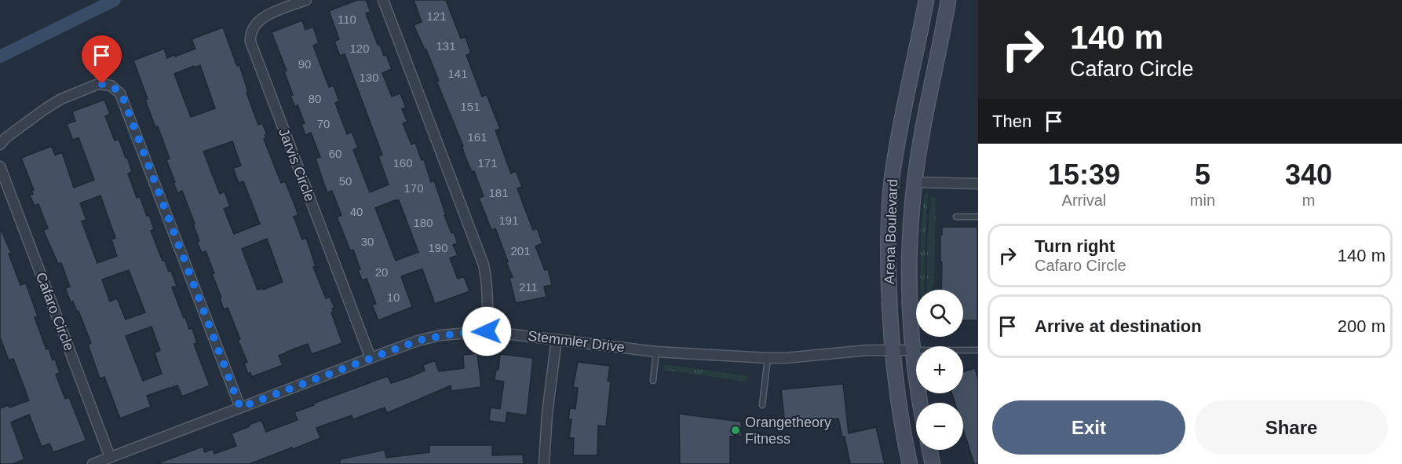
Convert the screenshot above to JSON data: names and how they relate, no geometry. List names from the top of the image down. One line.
{"streets":{"main road":["Arena Boulevard"],"street":["Jarvis Circle","Cafaro Circle","Stemmler Drive"]},"crossings":[["Jarvis Circle","Stemmler Drive"],["Arena Boulevard","Stemmler Drive"],["Cafaro Circle","Stemmler Drive"]],"places":["Orangetheory Fitness"],"house_numbers":["121","110","131","120","90","141","130","80","151","70","161","60","160","171","50","170","181","40","191","180","30","190","201","20","211","10"],"page":{"turn":["140 m","Cafaro Circle"],"then":"Then","eta":["15:39","Arrival","5","min","340","m"],"list":[{"name":"Turn right","note":"Cafaro Circle","value":"140 m"},{"name":"Arrive at destination","value":"200 m"}],"map_buttons":["+","−"],"buttons":["Exit","Share"]}}
